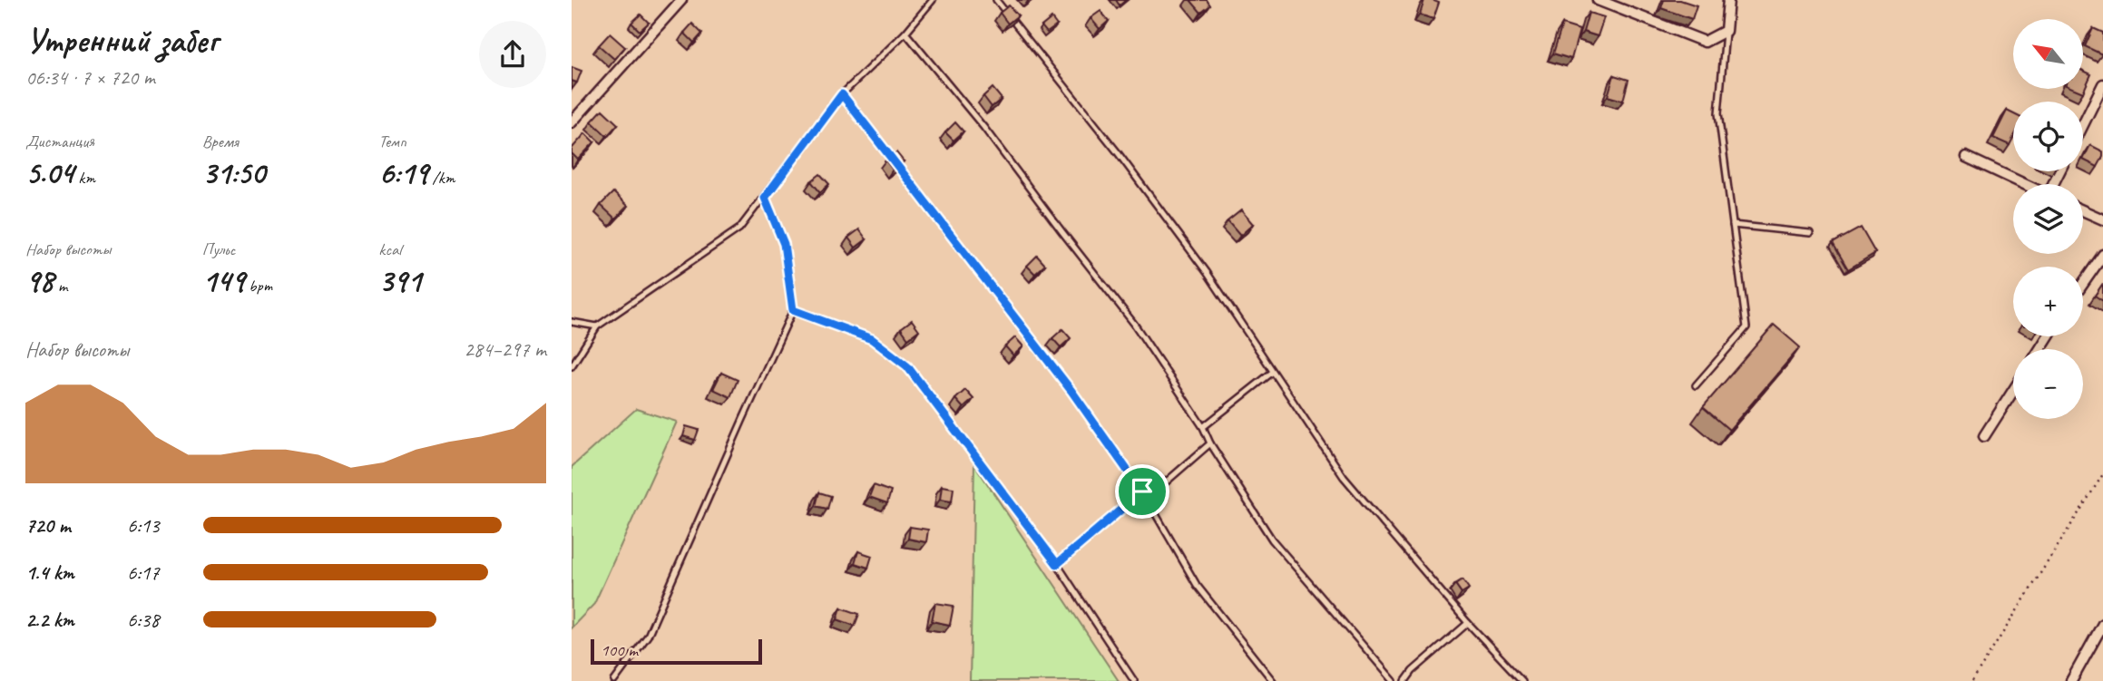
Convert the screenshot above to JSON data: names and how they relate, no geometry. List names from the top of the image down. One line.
{"scale_bar":"100 m","north":"top left","page":{"heading":["Утренний забег","06:34 · 7 × 720 m"],"map_buttons":["+","−"],"stats":[["Дистанция","5.04 km"],["Время","31:50"],["Темп","6:19 /km"],["Набор высоты","98 m"],["Пульс","149 bpm"],["kcal","391"]],"chart":["Набор высоты","284–297 m"],"list":[{"name":"720 m","note":"6:13"},{"name":"1.4 km","note":"6:17"},{"name":"2.2 km","note":"6:38"}],"scale":"100 m"}}
